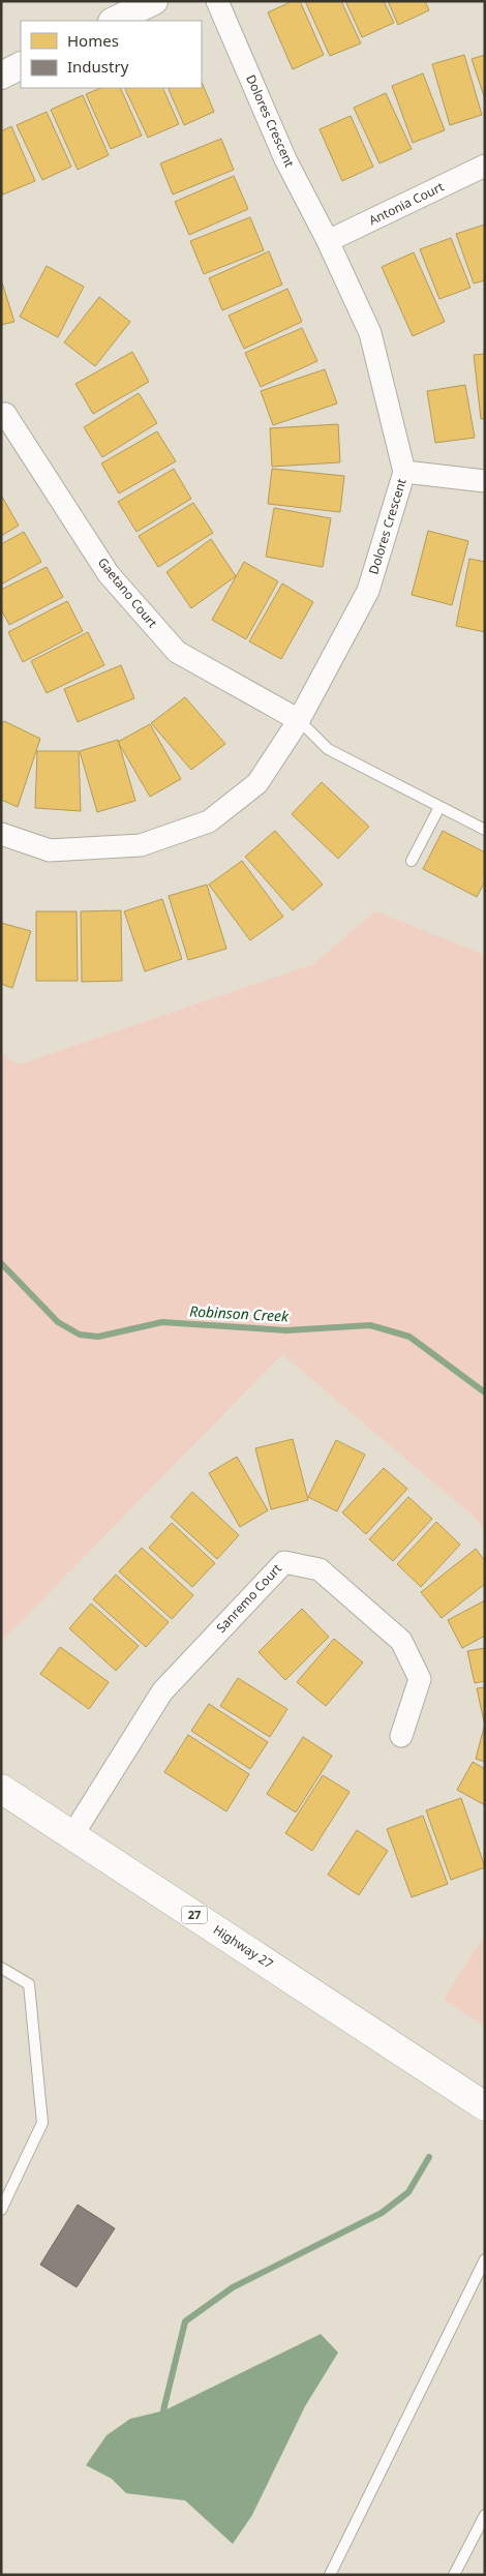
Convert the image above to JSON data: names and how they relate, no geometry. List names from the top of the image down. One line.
{"streets":{"main road":["27","Highway 27"],"street":["Dolores Crescent","Antonia Court","Gaetano Court","Sanremo Court"]},"crossings":[["Dolores Crescent","Antonia Court"],["Dolores Crescent","Gaetano Court"],["Sanremo Court","Highway 27"]],"water":["Robinson Creek"],"legend":["Homes","Industry"]}
